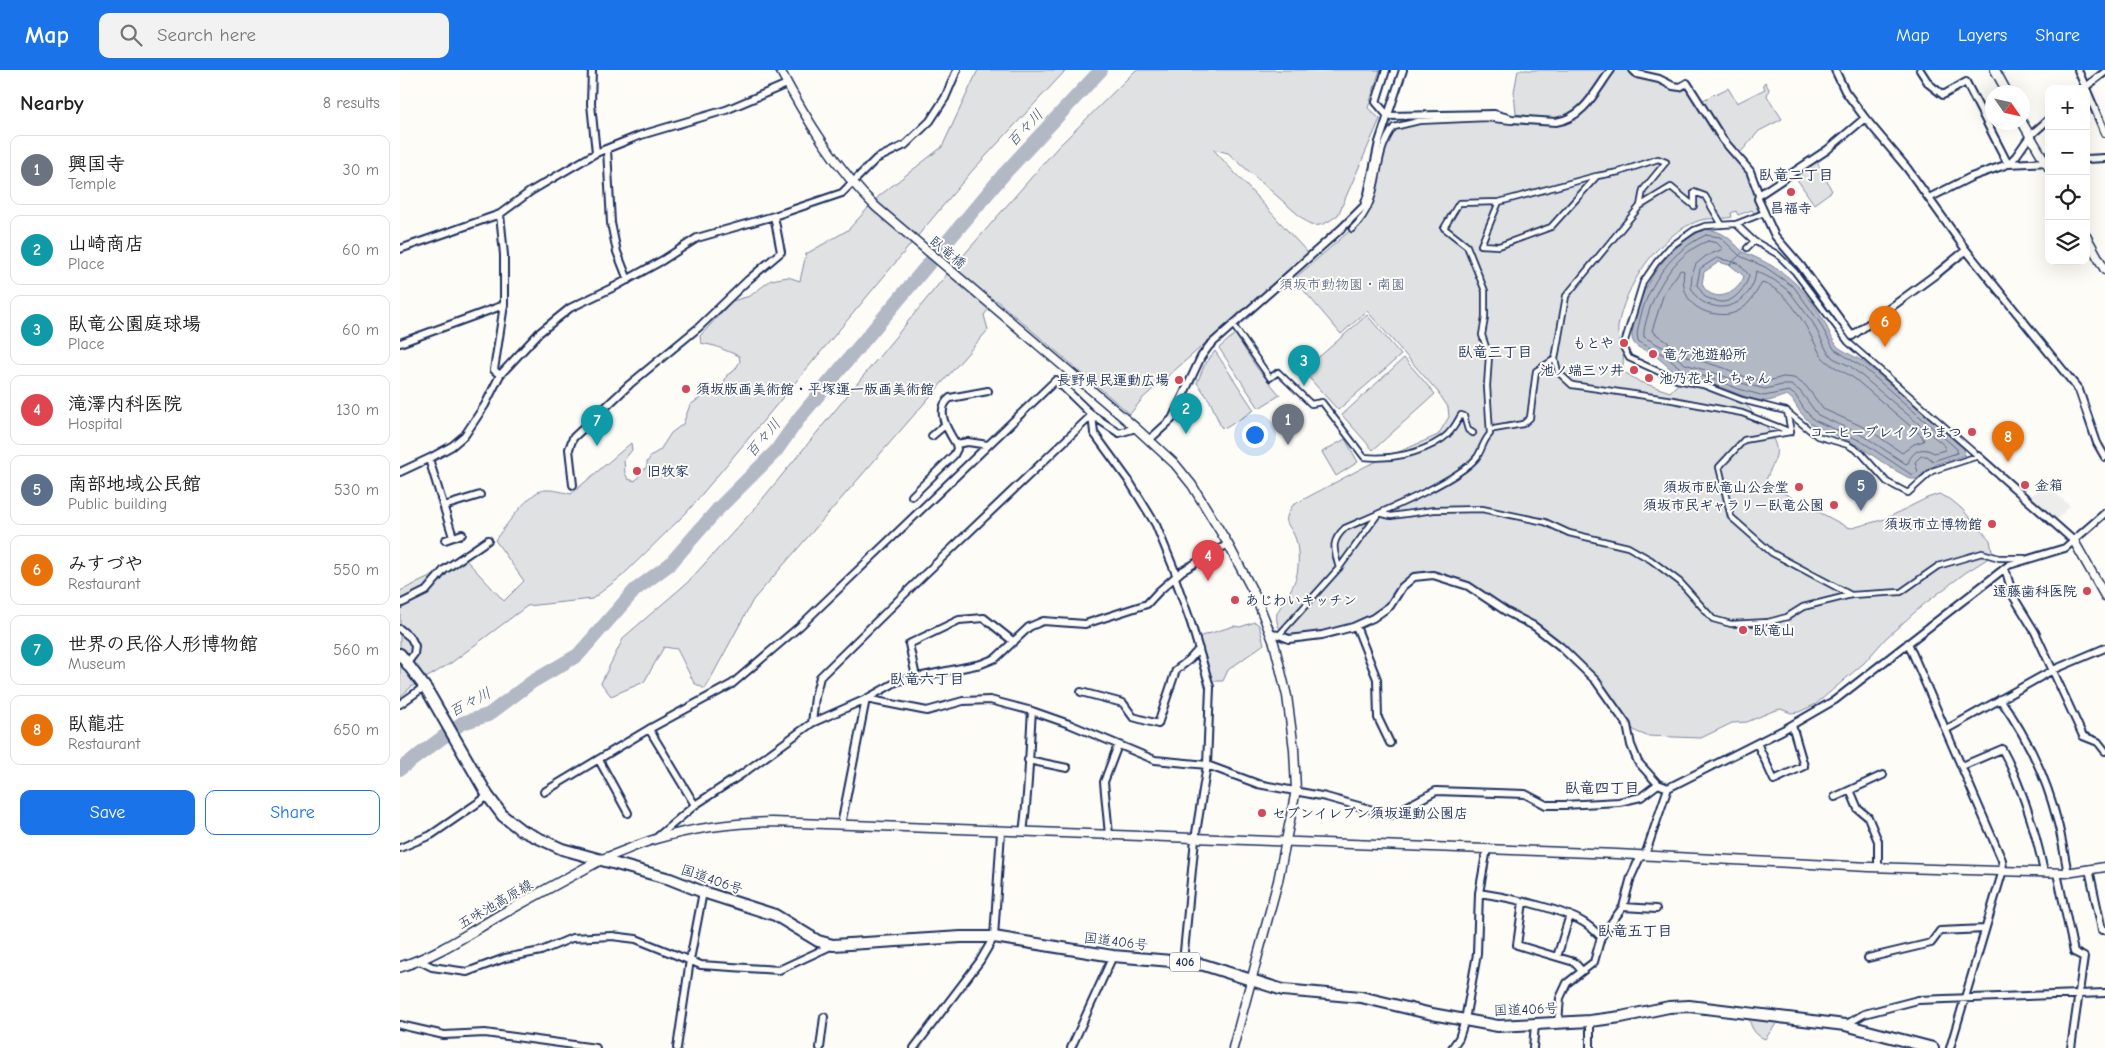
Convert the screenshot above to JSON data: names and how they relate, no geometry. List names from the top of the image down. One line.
{"streets":{"highway":["国道406号","406"],"main road":["五味池高原線"],"street":["臥竜橋"]},"crossings":[["臥竜橋","国道406号"],["国道406号","五味池高原線"]],"districts":["臥竜二丁目","臥竜三丁目","臥竜六丁目","臥竜四丁目","臥竜五丁目"],"water":["百々川"],"parks":["須坂市動物園・南園"],"places":["昌福寺","もとや","竜ケ池遊船所","池ノ端三ツ井","池乃花よしちゃん","長野県民運動広場","須坂版画美術館・平塚運一版画美術館","コーヒーブレイクちまつ","旧牧家","金箱","須坂市臥竜山公会堂","須坂市民ギャラリー臥竜公園","須坂市立博物館","遠藤歯科医院","あじわいキッチン","臥竜山","セブンイレブン須坂運動公園店"],"north":"bottom right","page":{"header":"Map","search":"Search here","nav":["Map","Layers","Share"],"heading":["Nearby","8 results"],"map_buttons":["+","−"],"list":[{"mark":"1","name":"興国寺","note":"Temple","value":"30 m"},{"mark":"2","name":"山崎商店","note":"Place","value":"60 m"},{"mark":"3","name":"臥竜公園庭球場","note":"Place","value":"60 m"},{"mark":"4","name":"滝澤内科医院","note":"Hospital","value":"130 m"},{"mark":"5","name":"南部地域公民館","note":"Public building","value":"530 m"},{"mark":"6","name":"みすづや","note":"Restaurant","value":"550 m"},{"mark":"7","name":"世界の民俗人形博物館","note":"Museum","value":"560 m"},{"mark":"8","name":"臥龍荘","note":"Restaurant","value":"650 m"}],"pins":["6","3","2","1","7","8","5","4"],"buttons":["Save","Share"]}}
